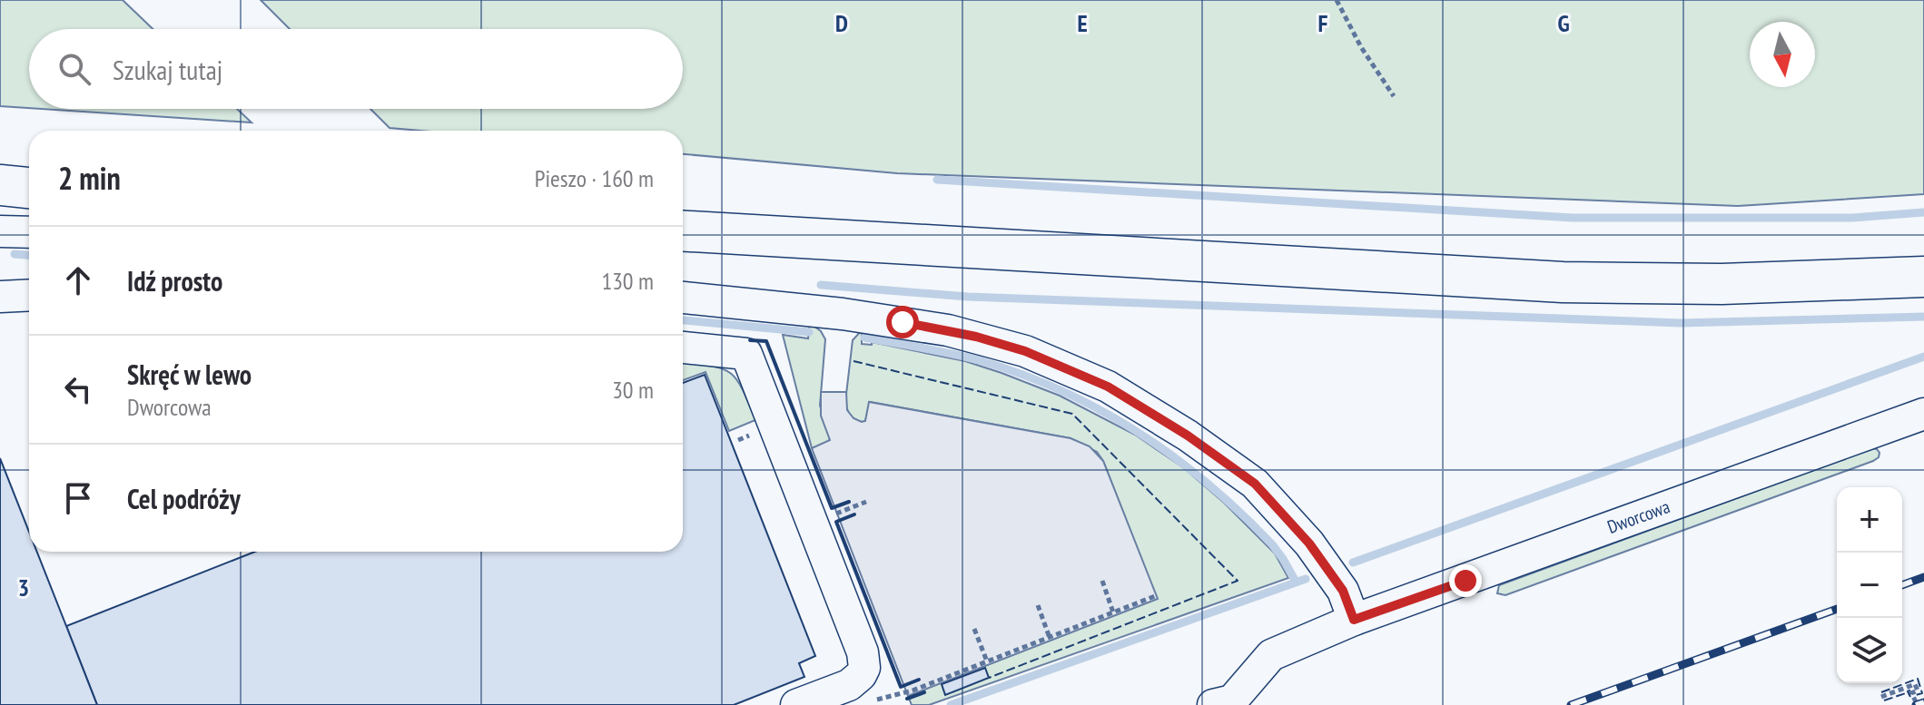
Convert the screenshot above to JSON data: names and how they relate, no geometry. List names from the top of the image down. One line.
{"streets":{"lane":["Dworcowa"]},"north":"bottom","page":{"search":"Szukaj tutaj","heading":["2 min","Pieszo · 160 m"],"list":[["Idź prosto","130 m"],["Skręć w lewo","Dworcowa","30 m"],"Cel podróży"],"map_buttons":["+","−"]},"grid":{"columns":["D","E","F","G"],"rows":["3"]}}
